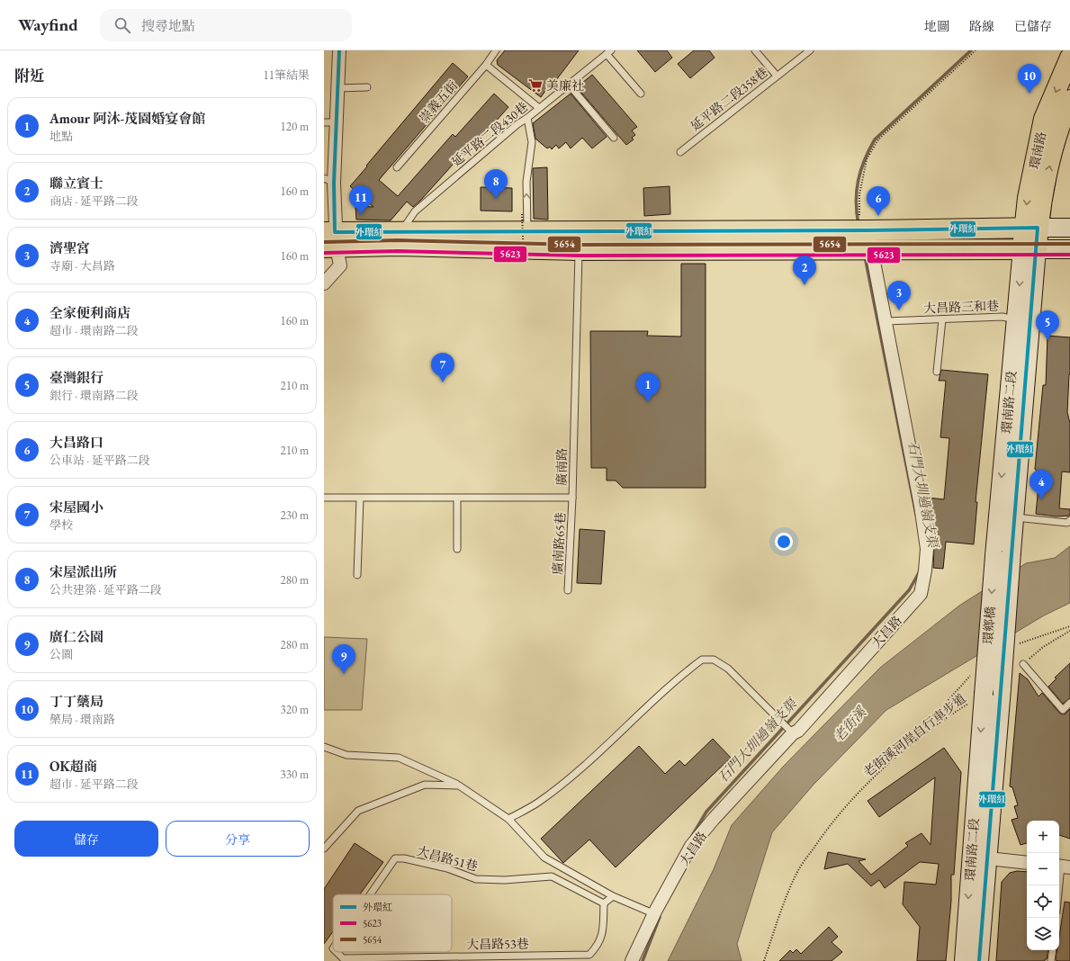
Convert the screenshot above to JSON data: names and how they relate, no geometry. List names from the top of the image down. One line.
{"streets":{"main road":["環南路","環南路二段","環鄉橋"],"street":["大昌路"],"lane":["延平路二段358巷","崇義五街","延平路二段430巷","大昌路三和巷","廣南路","廣南路65巷","大昌路51巷","大昌路53巷"],"path":["老街溪河岸自行車步道"]},"crossings":[["環南路","環南路二段"],["大昌路三和巷","環南路二段"],["大昌路三和巷","大昌路"],["環南路二段","環鄉橋"],["環南路二段","老街溪河岸自行車步道"],["廣南路","廣南路65巷"],["環鄉橋","老街溪河岸自行車步道"],["大昌路51巷","大昌路53巷"]],"water":["石門大圳過嶺支渠","老街溪"],"places":{"supermarket":["美廉社"]},"lines":["transit line 外環紅","transit line 5654","transit line 5623"],"legend":["外環紅","5623","5654"],"page":{"header":"Wayfind","search":"搜尋地點","nav":["地圖","路線","已儲存"],"heading":["附近","11筆結果"],"pins":["10","8","11","6","2","3","5","7","1","4","9"],"list":[{"mark":"1","name":"Amour 阿沐-茂園婚宴會館","note":"地點","value":"120 m"},{"mark":"2","name":"聯立賓士","note":"商店 · 延平路二段","value":"160 m"},{"mark":"3","name":"濟聖宮","note":"寺廟 · 大昌路","value":"160 m"},{"mark":"4","name":"全家便利商店","note":"超市 · 環南路二段","value":"160 m"},{"mark":"5","name":"臺灣銀行","note":"銀行 · 環南路二段","value":"210 m"},{"mark":"6","name":"大昌路口","note":"公車站 · 延平路二段","value":"210 m"},{"mark":"7","name":"宋屋國小","note":"學校","value":"230 m"},{"mark":"8","name":"宋屋派出所","note":"公共建築 · 延平路二段","value":"280 m"},{"mark":"9","name":"廣仁公園","note":"公園","value":"280 m"},{"mark":"10","name":"丁丁藥局","note":"藥局 · 環南路","value":"320 m"},{"mark":"11","name":"OK超商","note":"超市 · 延平路二段","value":"330 m"}],"buttons":["儲存","分享"],"map_buttons":["+","−"]}}
